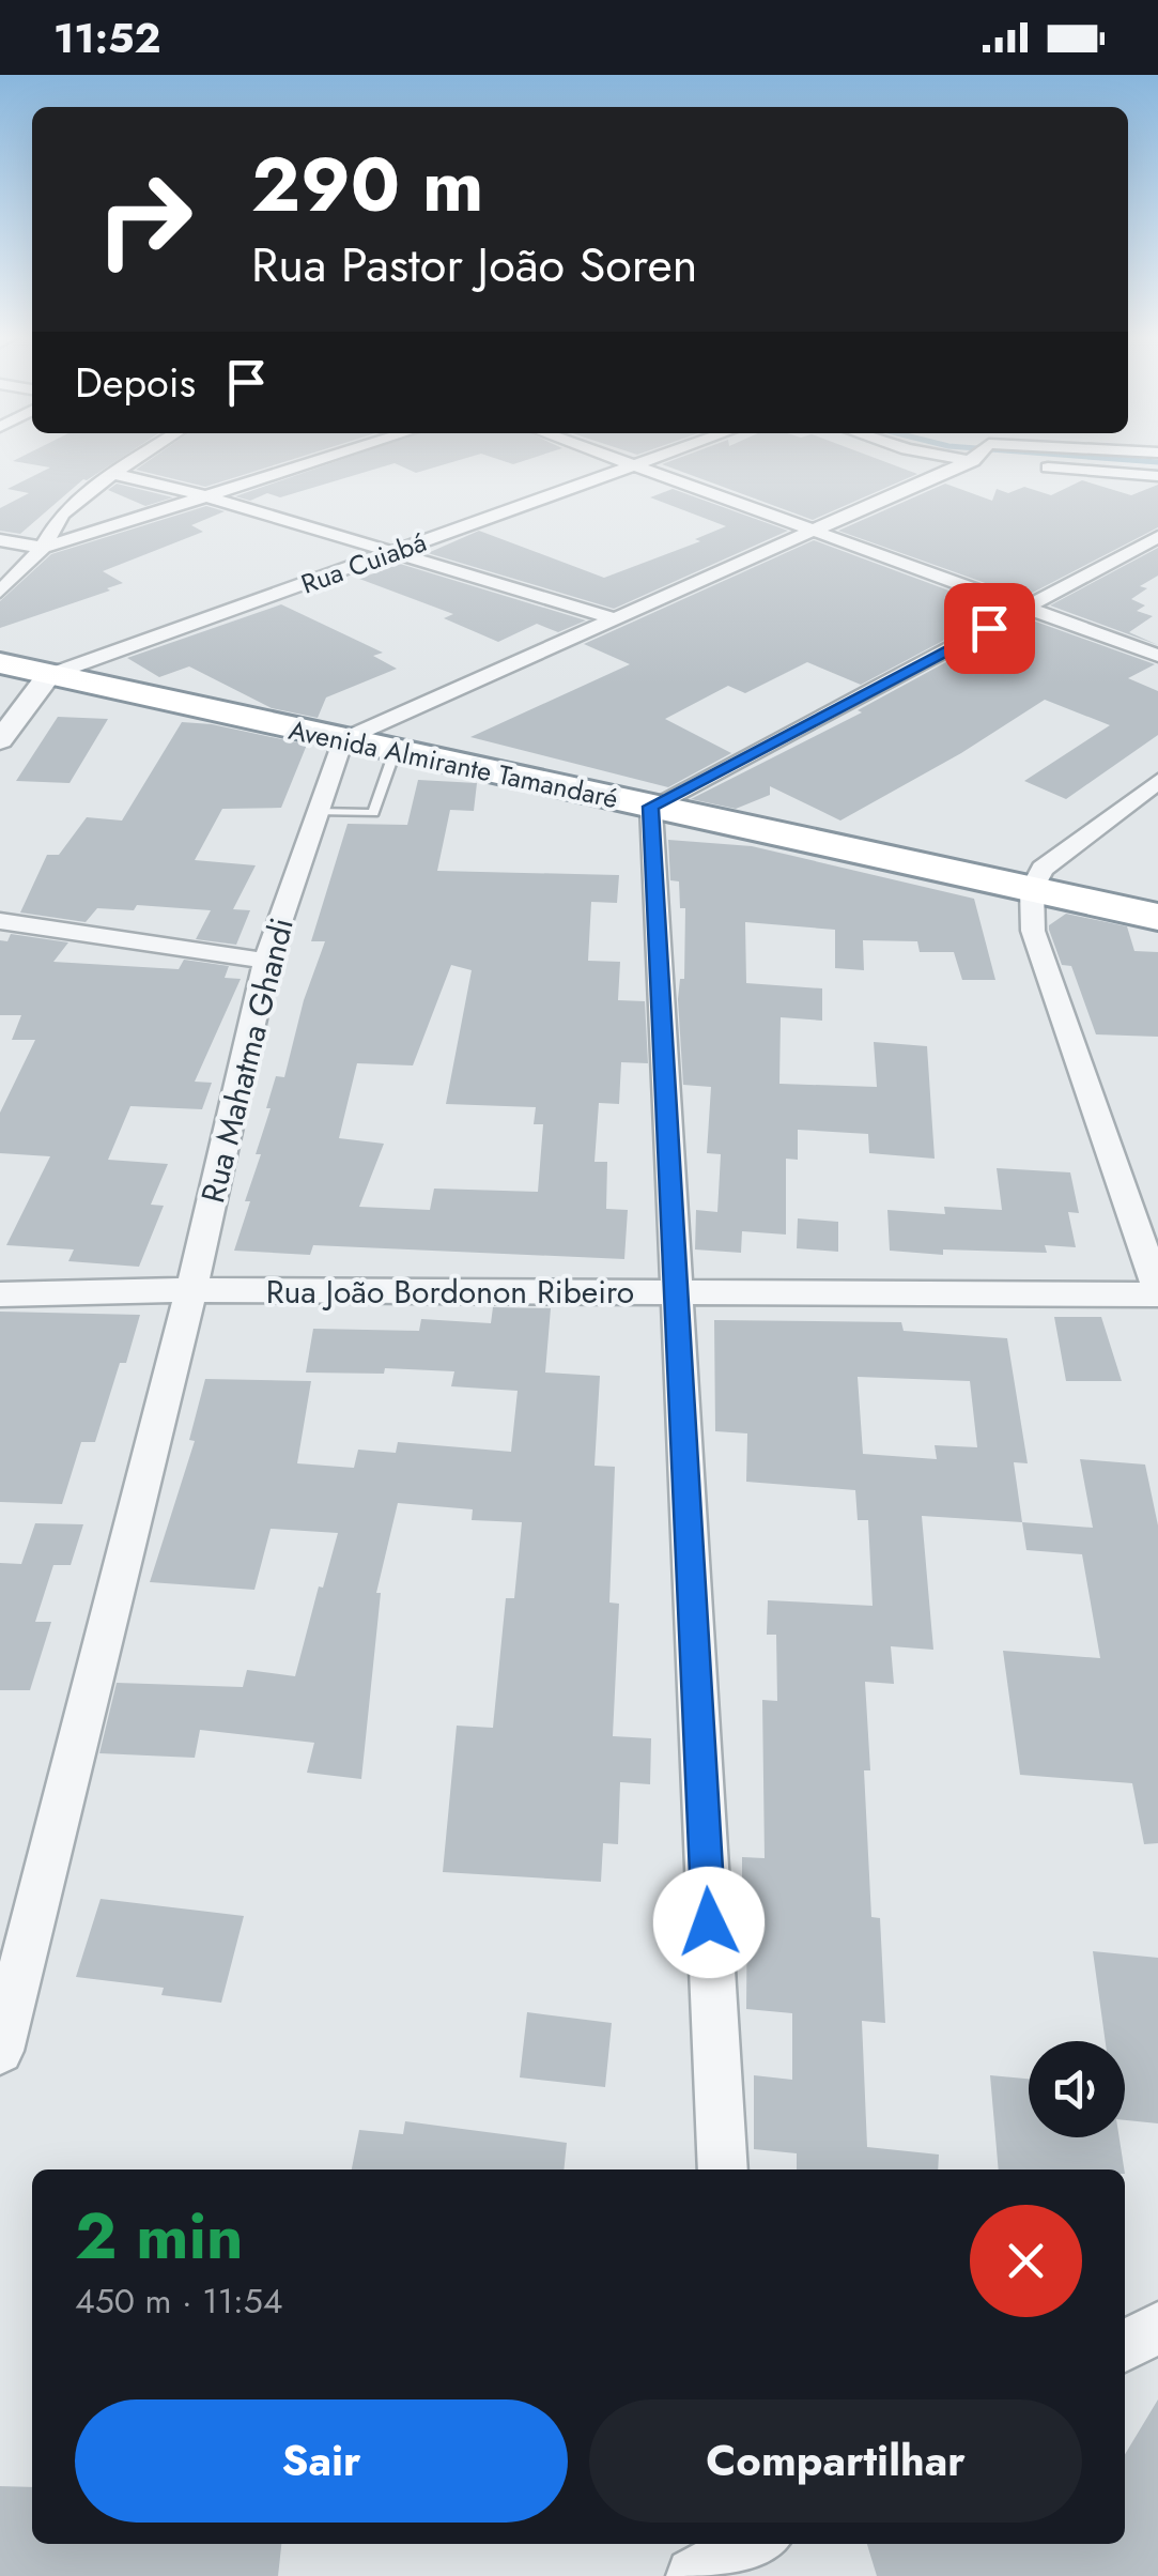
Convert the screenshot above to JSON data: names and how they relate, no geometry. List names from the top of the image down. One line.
{"streets":{"highway":["Avenida Almirante Tamandaré"],"street":["Rua Cuiabá","Rua Mahatma Ghandi","Rua João Bordonon Ribeiro"]},"crossings":[["Rua Cuiabá","Avenida Almirante Tamandaré"],["Avenida Almirante Tamandaré","Rua Mahatma Ghandi"],["Rua Mahatma Ghandi","Rua João Bordonon Ribeiro"]],"page":{"status":"11:52","turn":["290 m","Rua Pastor João Soren"],"then":"Depois","heading":["2 min","450 m · 11:54"],"buttons":["Sair","Compartilhar"]}}
